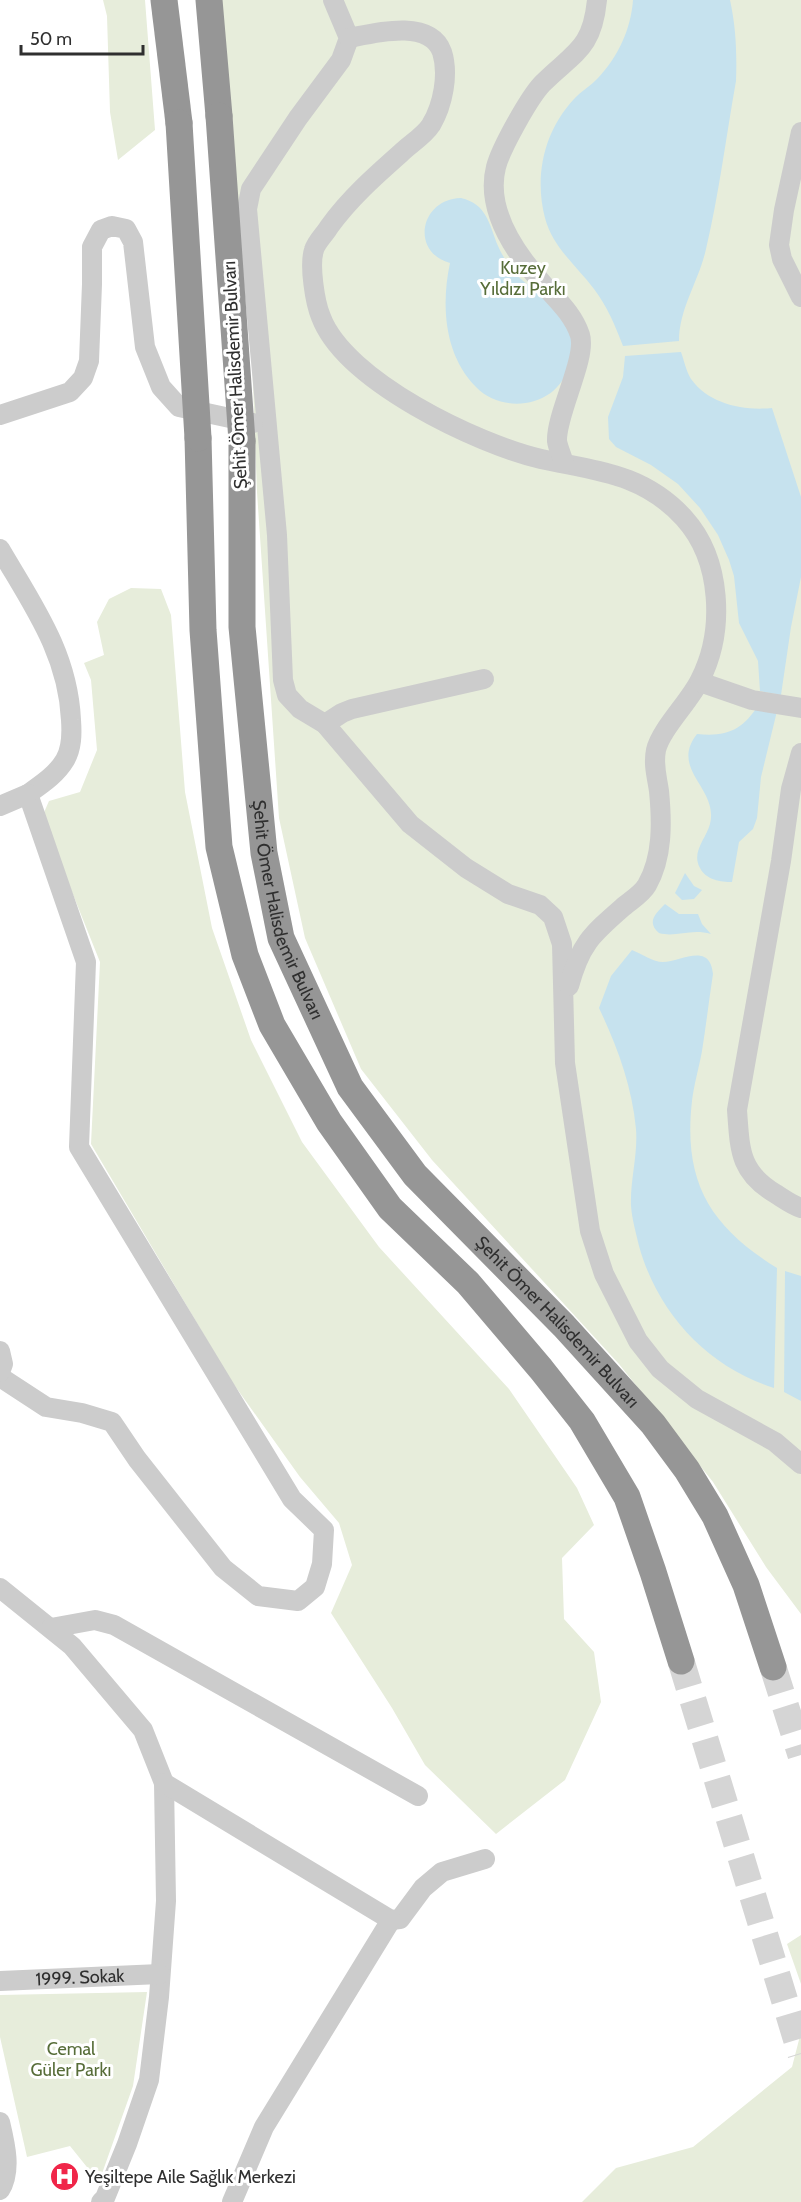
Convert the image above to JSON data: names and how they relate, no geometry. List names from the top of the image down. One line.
{"streets":{"highway":["Şehit Ömer Halisdemir Bulvarı"],"street":["1999. Sokak"]},"parks":["Kuzey Yıldızı Parkı","Cemal Güler Parkı"],"places":{"hospital":["Yeşiltepe Aile Sağlık Merkezi"]},"scale_bar":"50 m"}
